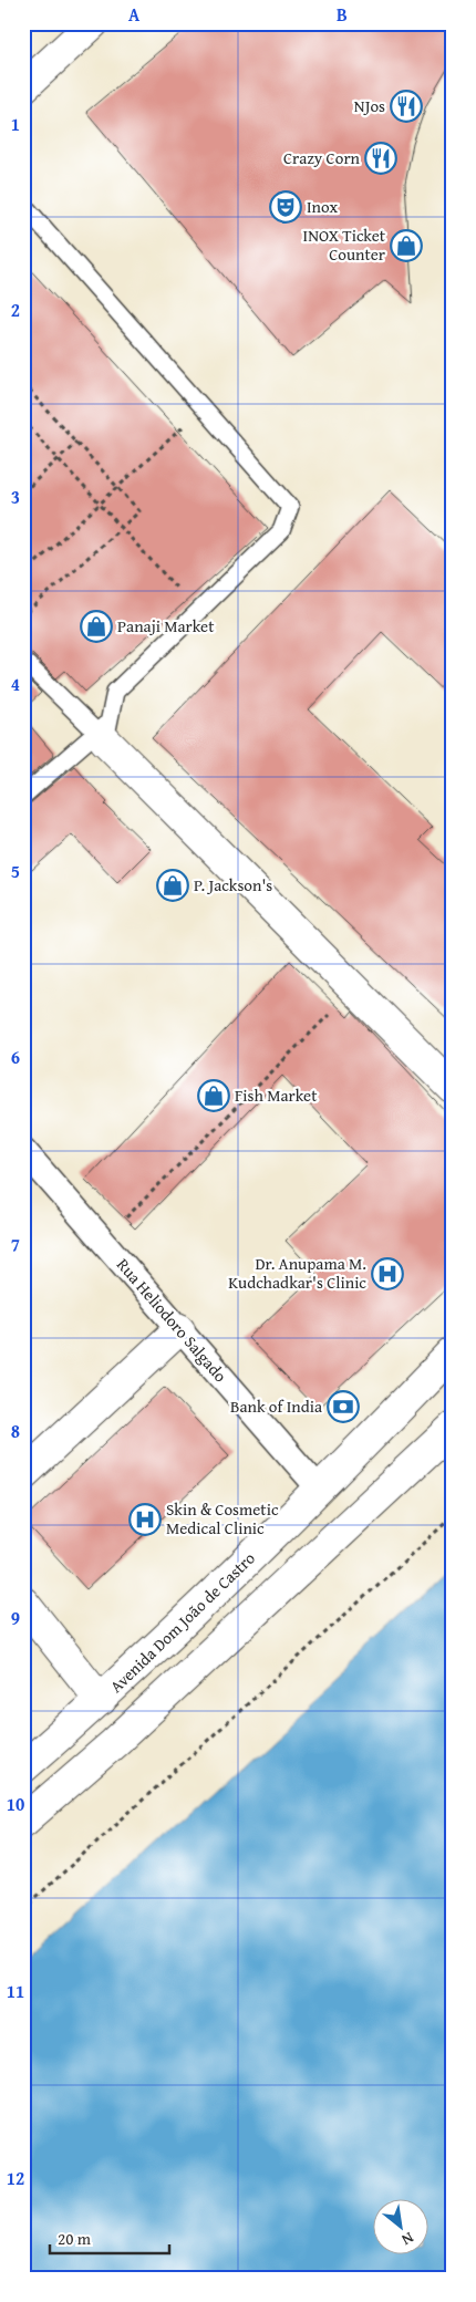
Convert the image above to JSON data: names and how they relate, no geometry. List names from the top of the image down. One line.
{"streets":{"main road":["Avenida Dom João de Castro"],"street":["Rua Heliodoro Salgado"]},"crossings":[["Rua Heliodoro Salgado","Avenida Dom João de Castro"]],"places":{"restaurant":["NJos","Crazy Corn"],"theatre":["Inox"],"shop":["INOX Ticket Counter","Panaji Market","P. Jackson's","Fish Market"],"hospital":["Dr. Anupama M. Kudchadkar's Clinic","Skin & Cosmetic Medical Clinic"],"bank":["Bank of India"]},"scale_bar":"20 m","north":"bottom right","grid":{"columns":["A","B"],"rows":["1","2","3","4","5","6","7","8","9","10","11","12"]}}
